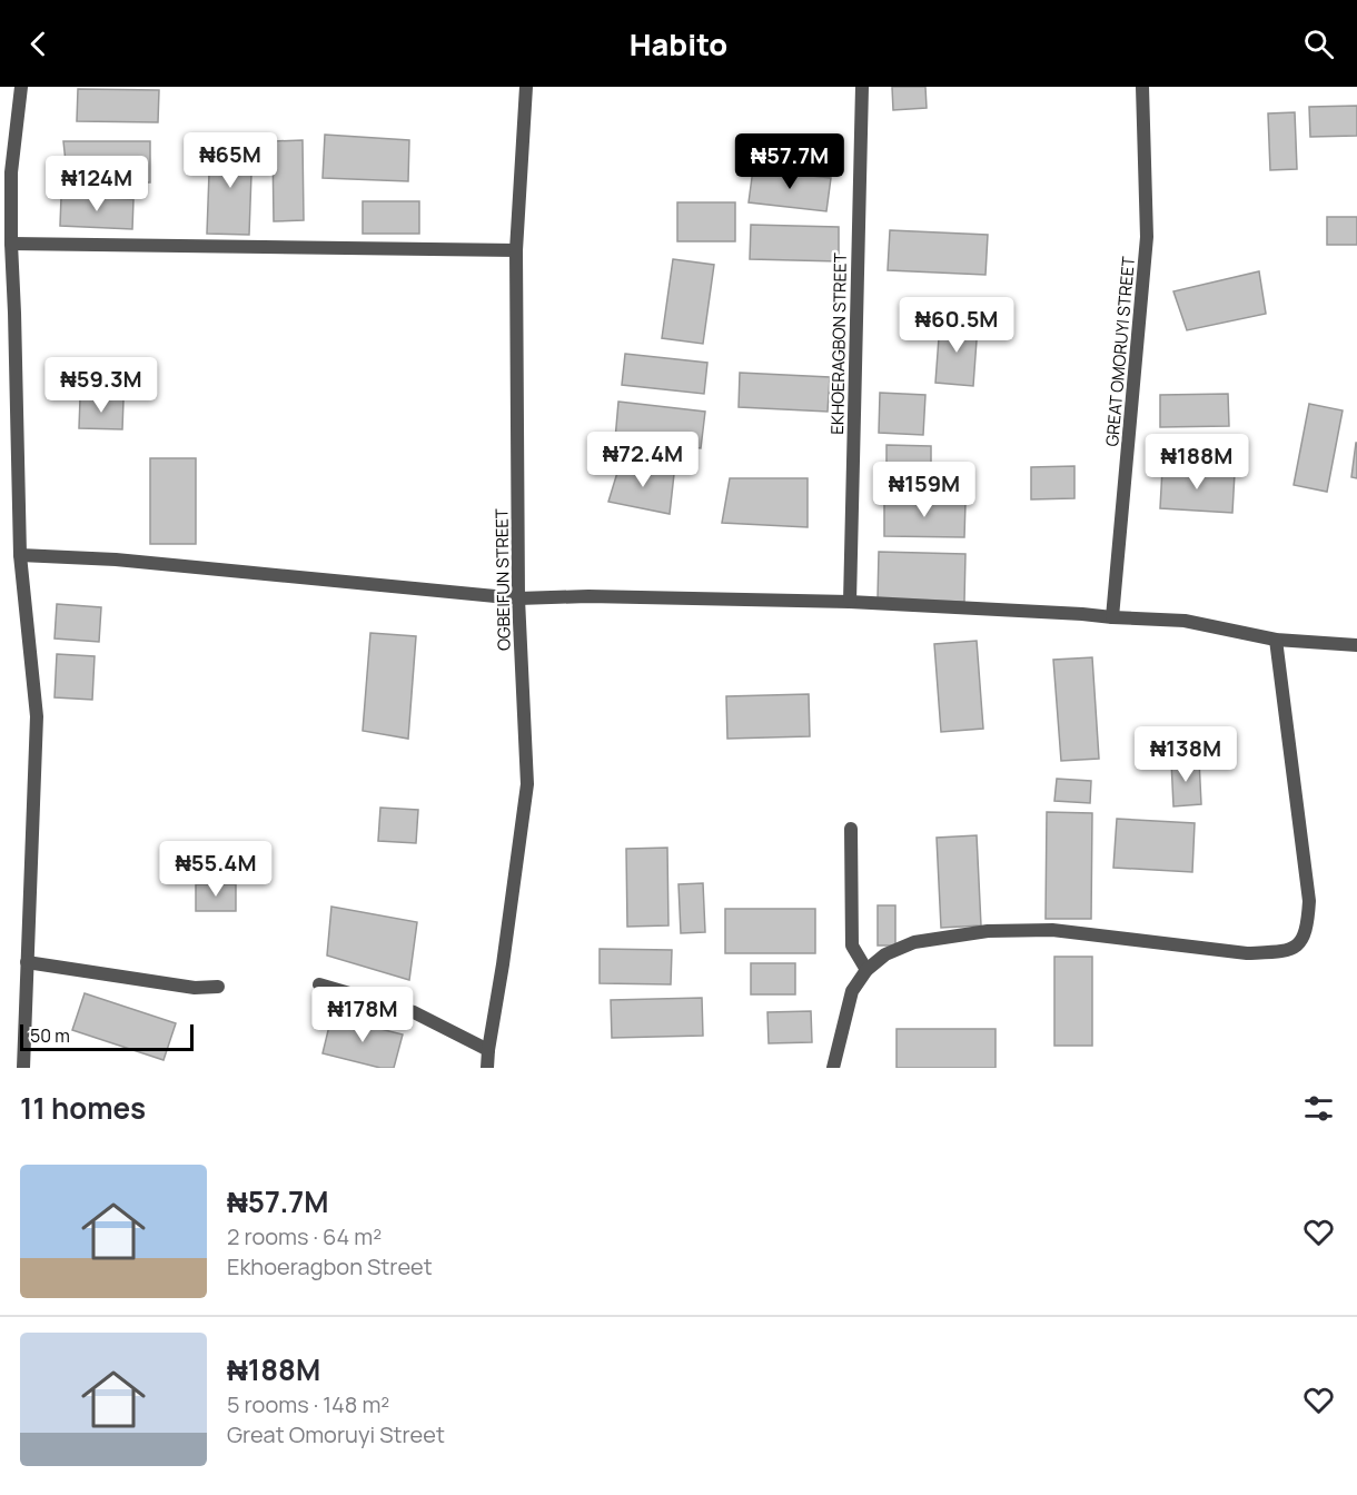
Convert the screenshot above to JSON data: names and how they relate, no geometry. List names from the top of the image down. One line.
{"streets":{"street":["EKHOERAGBON STREET","GREAT OMORUYI STREET","OGBEIFUN STREET"]},"scale_bar":"50 m","page":{"header":"Habito","price":["₦65M","₦57.7M","₦124M","₦60.5M","₦59.3M","₦72.4M","₦188M","₦159M","₦138M","₦55.4M","₦178M"],"scale":"50 m","heading":"11 homes","list":[{"name":"₦57.7M","note":"2 rooms · 64 m² · Ekhoeragbon Street"},{"name":"₦188M","note":"5 rooms · 148 m² · Great Omoruyi Street"}]}}
